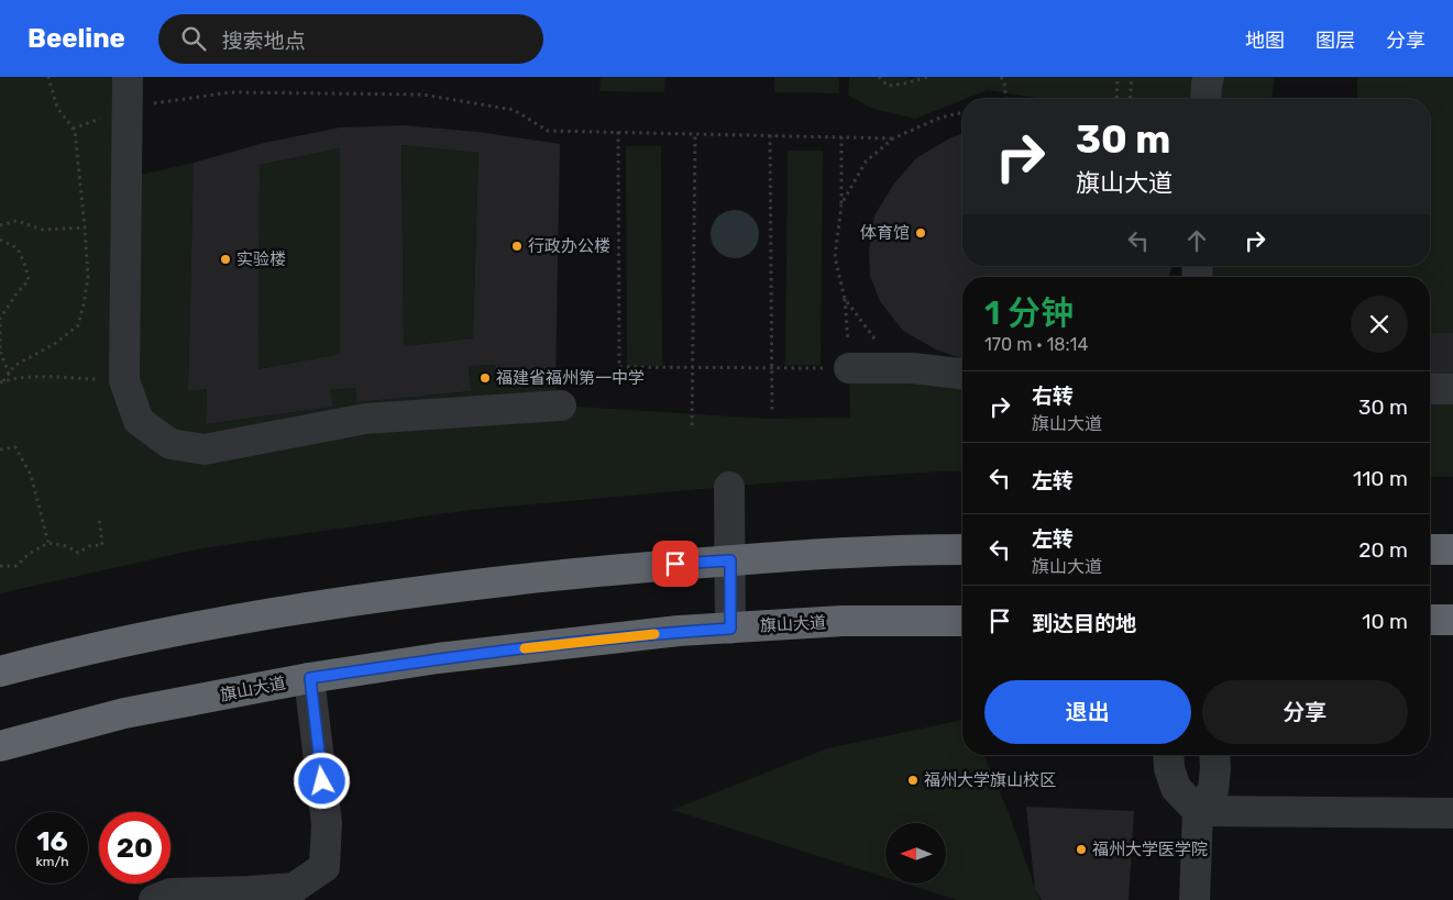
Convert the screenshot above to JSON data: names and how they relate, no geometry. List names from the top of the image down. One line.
{"streets":{"highway":["旗山大道"]},"places":["体育馆","行政办公楼","实验楼","福建省福州第一中学","福州大学旗山校区","福州大学医学院"],"north":"left","page":{"header":"Beeline","search":"搜索地点","nav":["地图","图层","分享"],"turn":["30 m","旗山大道"],"heading":["1 分钟","170 m · 18:14"],"list":[{"name":"右转","note":"旗山大道","value":"30 m"},{"name":"左转","value":"110 m"},{"name":"左转","note":"旗山大道","value":"20 m"},{"name":"到达目的地","value":"10 m"}],"buttons":["退出","分享"],"speed":"16 km/h","limit":"20"}}
